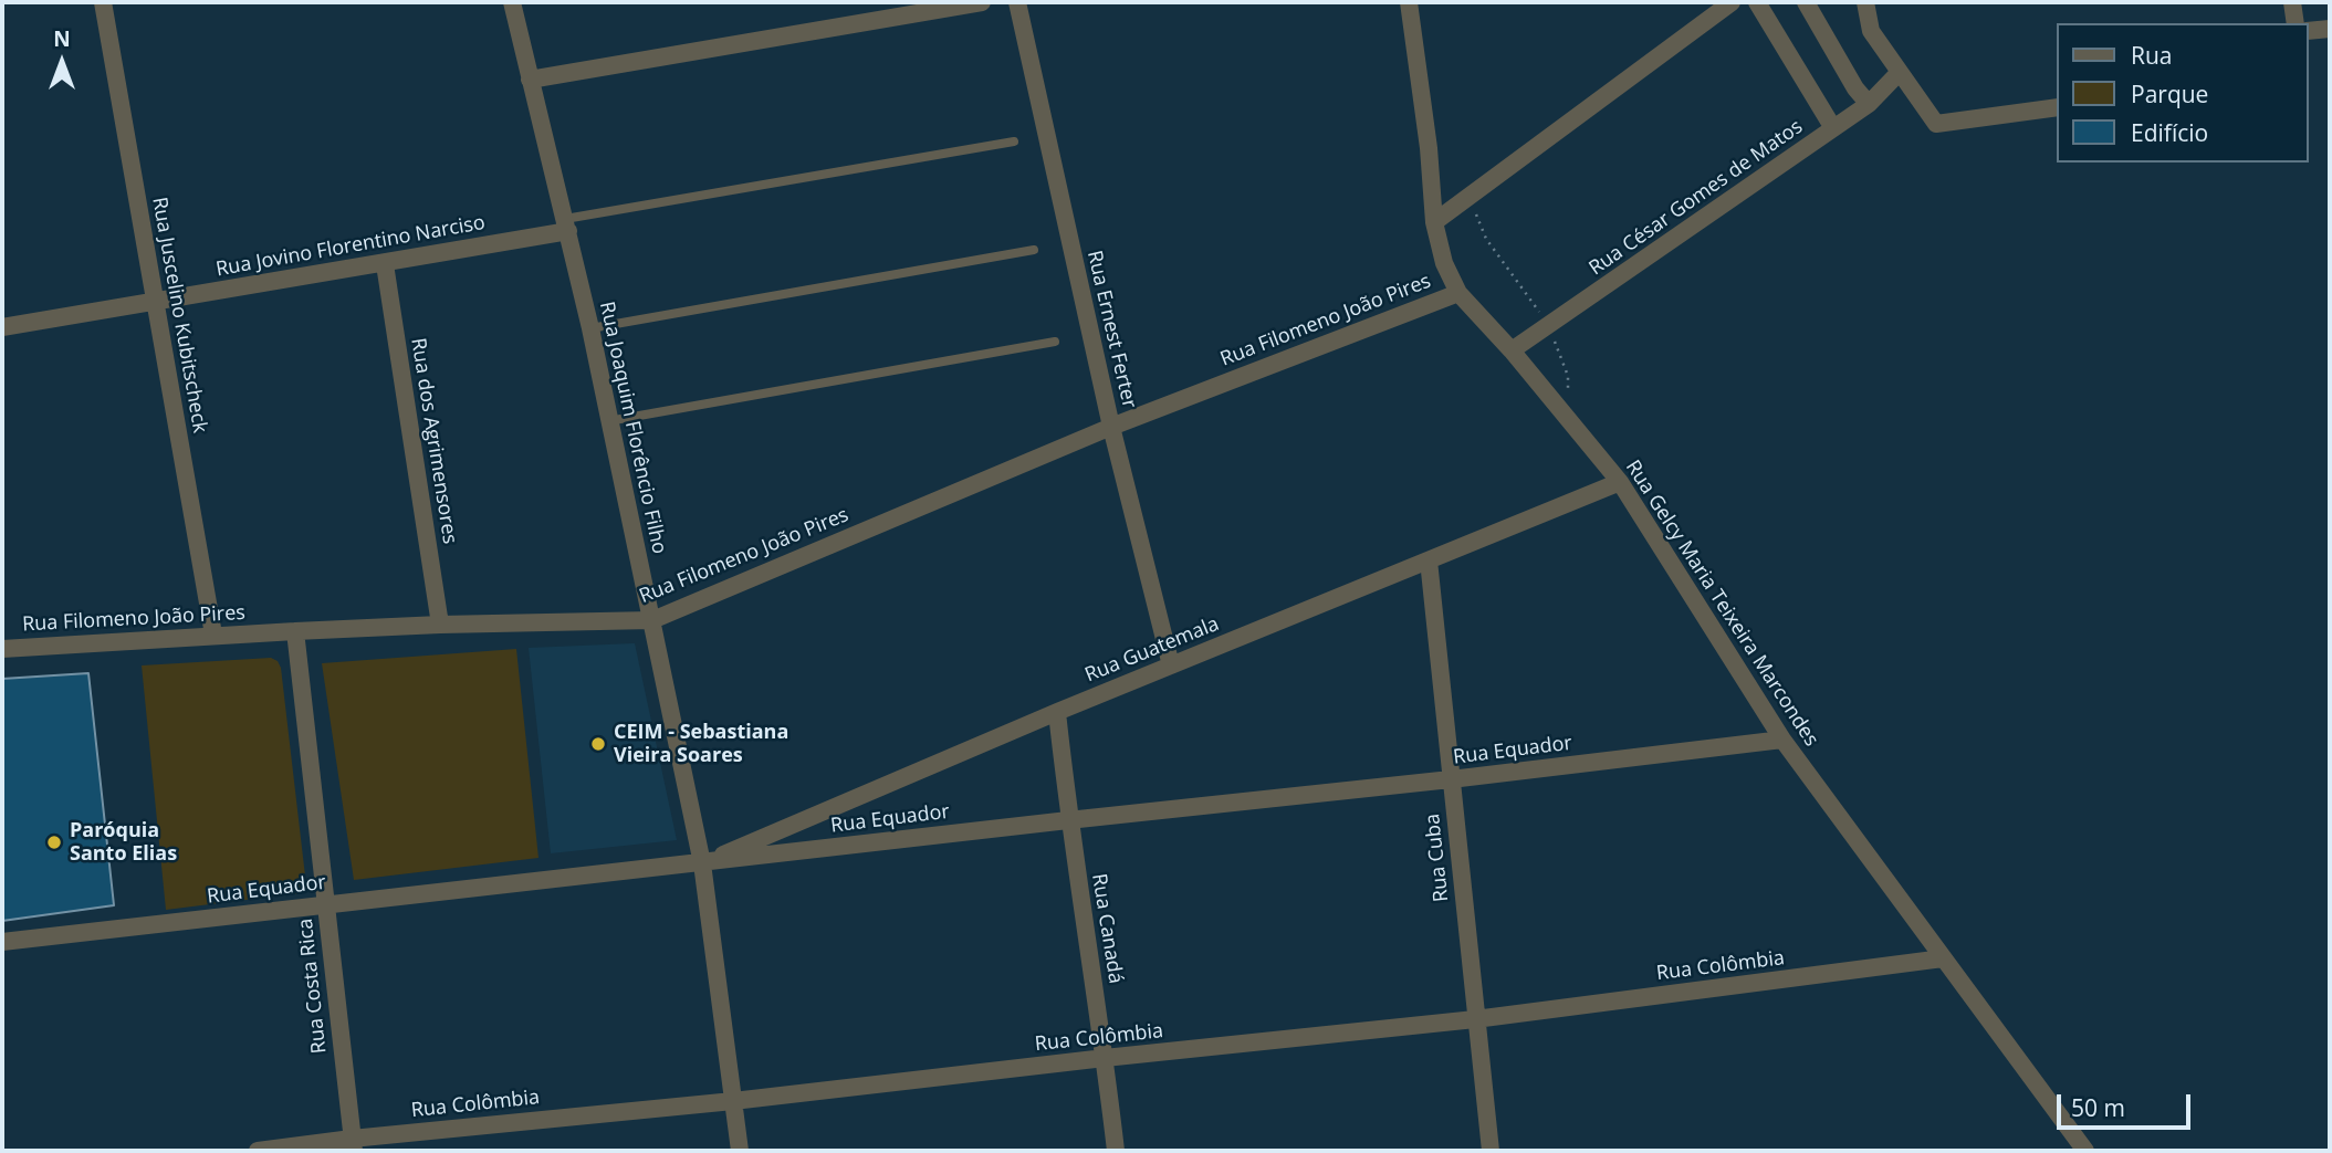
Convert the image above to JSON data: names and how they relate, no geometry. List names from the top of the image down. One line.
{"streets":{"street":["Rua César Gomes de Matos","Rua Jovino Florentino Narciso","Rua Juscelino Kubitscheck","Rua Filomeno João Pires","Rua Ernest Ferter","Rua Joaquim Florêncio Filho","Rua dos Agrimensores","Rua Gelcy Maria Teixeira Marcondes","Rua Guatemala","Rua Equador","Rua Cuba","Rua Canadá","Rua Colômbia","Rua Costa Rica"]},"crossings":[["Rua César Gomes de Matos","Rua Gelcy Maria Teixeira Marcondes"],["Rua Jovino Florentino Narciso","Rua Juscelino Kubitscheck"],["Rua Jovino Florentino Narciso","Rua Joaquim Florêncio Filho"],["Rua Jovino Florentino Narciso","Rua dos Agrimensores"],["Rua Juscelino Kubitscheck","Rua Filomeno João Pires"],["Rua Filomeno João Pires","Rua Ernest Ferter"],["Rua Filomeno João Pires","Rua Joaquim Florêncio Filho"],["Rua Filomeno João Pires","Rua dos Agrimensores"],["Rua Filomeno João Pires","Rua Gelcy Maria Teixeira Marcondes"],["Rua Filomeno João Pires","Rua Costa Rica"],["Rua Ernest Ferter","Rua Guatemala"],["Rua Joaquim Florêncio Filho","Rua Guatemala"],["Rua Joaquim Florêncio Filho","Rua Equador"],["Rua Joaquim Florêncio Filho","Rua Colômbia"],["Rua Gelcy Maria Teixeira Marcondes","Rua Guatemala"],["Rua Gelcy Maria Teixeira Marcondes","Rua Equador"],["Rua Gelcy Maria Teixeira Marcondes","Rua Colômbia"],["Rua Guatemala","Rua Equador"],["Rua Guatemala","Rua Cuba"],["Rua Guatemala","Rua Canadá"],["Rua Equador","Rua Cuba"],["Rua Equador","Rua Canadá"],["Rua Equador","Rua Costa Rica"],["Rua Cuba","Rua Colômbia"],["Rua Canadá","Rua Colômbia"],["Rua Colômbia","Rua Costa Rica"]],"places":["CEIM - Sebastiana Vieira Soares","Paróquia Santo Elias"],"legend":["Rua","Parque","Edifício"],"scale_bar":"50 m","north":"top"}
